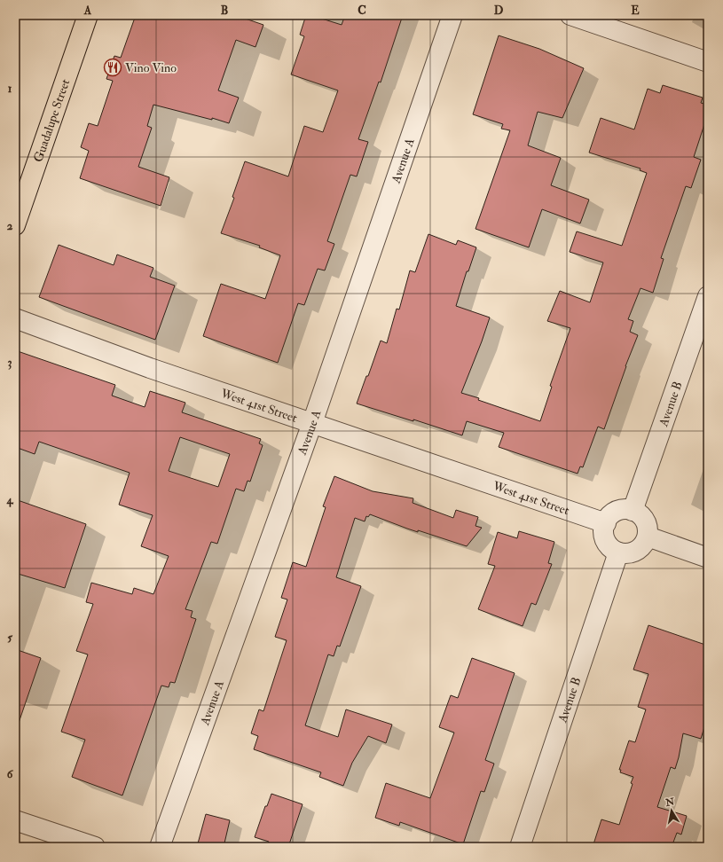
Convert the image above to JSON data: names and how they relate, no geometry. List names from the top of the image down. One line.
{"streets":{"main road":["Guadalupe Street"],"street":["Avenue A","Avenue B","West 41st Street"]},"crossings":[["Avenue A","West 41st Street"],["Avenue B","West 41st Street"]],"places":{"restaurant":["Vino Vino"]},"north":"top","grid":{"columns":["A","B","C","D","E"],"rows":["1","2","3","4","5","6"]}}
